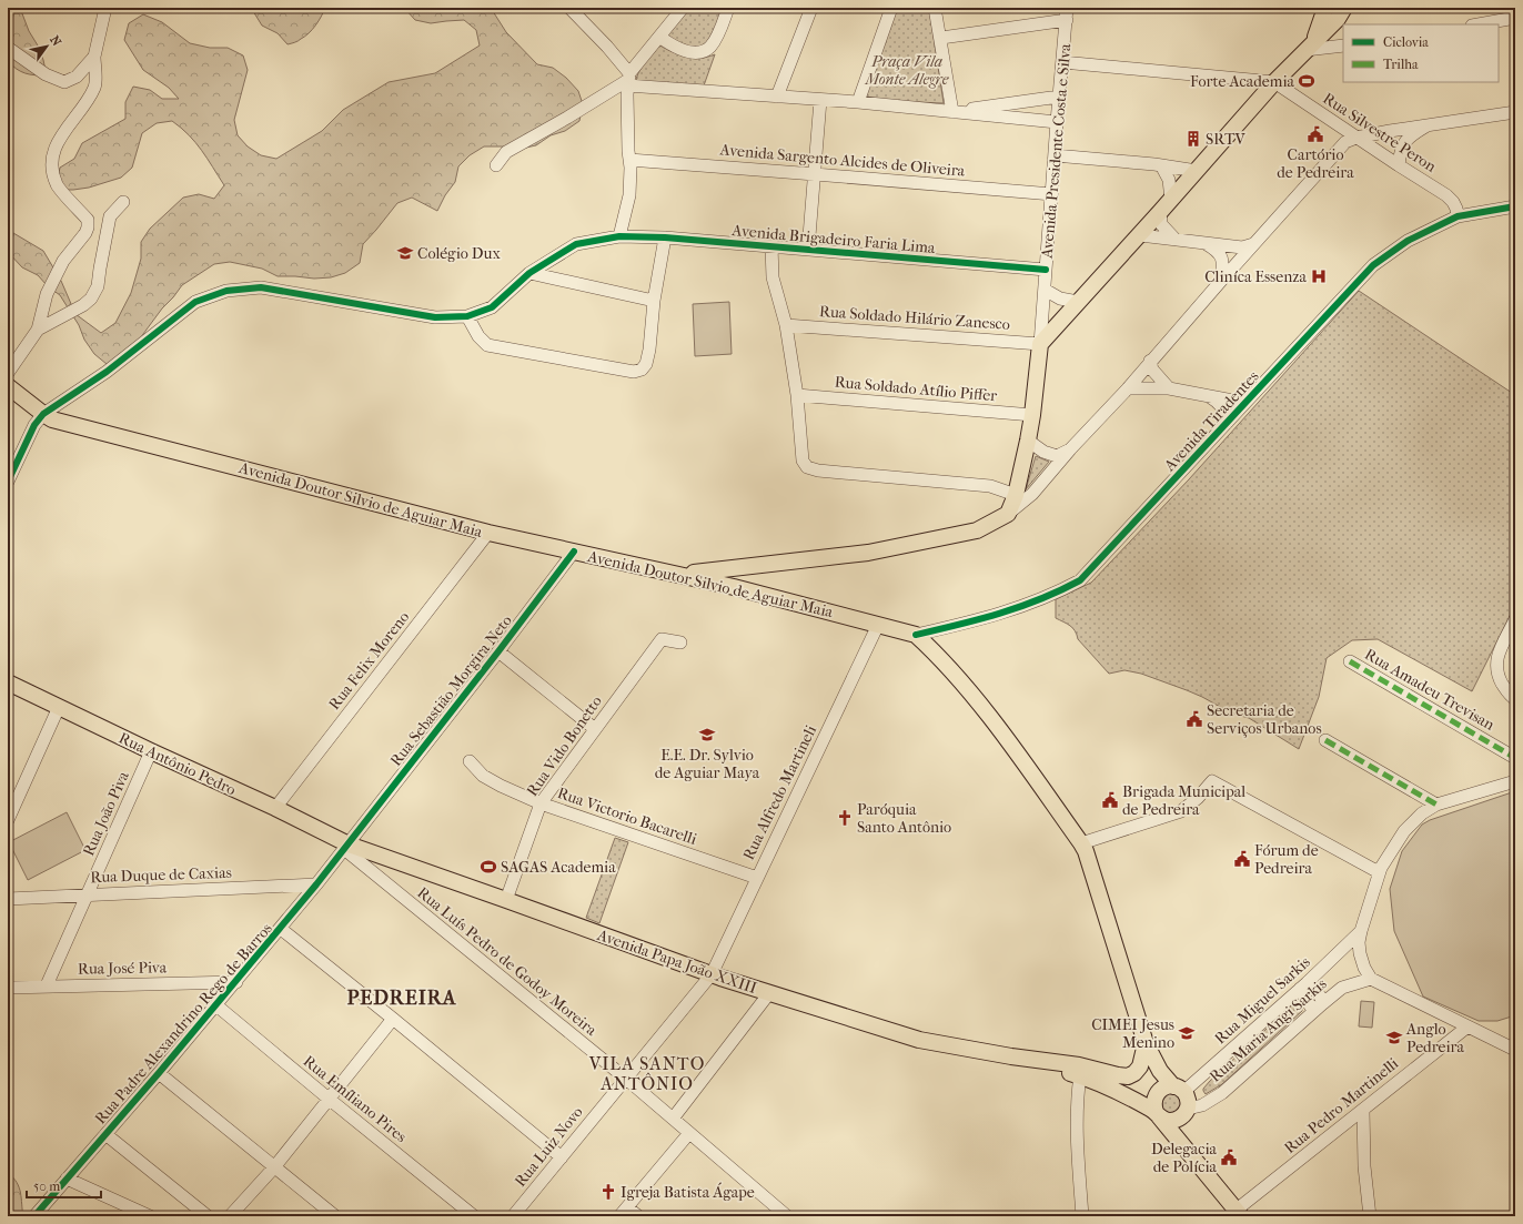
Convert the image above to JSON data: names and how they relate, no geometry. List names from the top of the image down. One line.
{"streets":{"main road":["Avenida Presidente Costa e Silva","Avenida Doutor Silvio de Aguiar Maia","Rua Antônio Pedro","Avenida Papa João XXIII"],"street":["Rua Silvestre Peron","Avenida Sargento Alcides de Oliveira","Avenida Brigadeiro Faria Lima","Rua Soldado Hilário Zanesco","Rua Soldado Atílio Piffer","Avenida Tiradentes","Rua Felix Moreno","Rua Amadeu Trevisan","Rua Sebastião Morgira Neto","Rua Vido Bonetto","Rua Alfredo Martineli","Rua João Piva","Rua Victorio Bacarelli","Rua Duque de Caxias","Rua Luís Pedro de Godoy Moreira","Rua José Piva","Rua Miguel Sarkis","Rua Padre Alexandrino Rego de Barros","Rua Maria Angi Sarkis","Rua Emíliano Pires","Rua Pedro Martinelli","Rua Luiz Novo"]},"crossings":[["Rua Silvestre Peron","Avenida Tiradentes"],["Avenida Presidente Costa e Silva","Avenida Sargento Alcides de Oliveira"],["Avenida Presidente Costa e Silva","Avenida Brigadeiro Faria Lima"],["Avenida Presidente Costa e Silva","Rua Soldado Hilário Zanesco"],["Avenida Presidente Costa e Silva","Rua Soldado Atílio Piffer"],["Avenida Tiradentes","Avenida Doutor Silvio de Aguiar Maia"],["Avenida Doutor Silvio de Aguiar Maia","Rua Felix Moreno"],["Avenida Doutor Silvio de Aguiar Maia","Rua Sebastião Morgira Neto"],["Avenida Doutor Silvio de Aguiar Maia","Rua Alfredo Martineli"],["Avenida Doutor Silvio de Aguiar Maia","Avenida Papa João XXIII"],["Avenida Doutor Silvio de Aguiar Maia","Rua Miguel Sarkis"],["Avenida Doutor Silvio de Aguiar Maia","Rua Maria Angi Sarkis"],["Rua Felix Moreno","Rua Antônio Pedro"],["Rua Sebastião Morgira Neto","Rua Antônio Pedro"],["Rua Sebastião Morgira Neto","Rua Luís Pedro de Godoy Moreira"],["Rua Sebastião Morgira Neto","Avenida Papa João XXIII"],["Rua Sebastião Morgira Neto","Rua Padre Alexandrino Rego de Barros"],["Rua Vido Bonetto","Rua Victorio Bacarelli"],["Rua Vido Bonetto","Avenida Papa João XXIII"],["Rua Antônio Pedro","Rua João Piva"],["Rua Antônio Pedro","Rua Luís Pedro de Godoy Moreira"],["Rua Antônio Pedro","Avenida Papa João XXIII"],["Rua Antônio Pedro","Rua Padre Alexandrino Rego de Barros"],["Rua Alfredo Martineli","Rua Victorio Bacarelli"],["Rua Alfredo Martineli","Avenida Papa João XXIII"],["Rua Alfredo Martineli","Rua Luiz Novo"],["Rua João Piva","Rua Duque de Caxias"],["Rua João Piva","Rua José Piva"],["Rua Duque de Caxias","Rua Padre Alexandrino Rego de Barros"],["Rua Luís Pedro de Godoy Moreira","Avenida Papa João XXIII"],["Rua Luís Pedro de Godoy Moreira","Rua Padre Alexandrino Rego de Barros"],["Rua Luís Pedro de Godoy Moreira","Rua Luiz Novo"],["Avenida Papa João XXIII","Rua Miguel Sarkis"],["Avenida Papa João XXIII","Rua Padre Alexandrino Rego de Barros"],["Avenida Papa João XXIII","Rua Maria Angi Sarkis"],["Avenida Papa João XXIII","Rua Pedro Martinelli"],["Avenida Papa João XXIII","Rua Luiz Novo"],["Rua José Piva","Rua Padre Alexandrino Rego de Barros"],["Rua Miguel Sarkis","Rua Maria Angi Sarkis"],["Rua Padre Alexandrino Rego de Barros","Rua Emíliano Pires"]],"districts":["PEDREIRA","VILA SANTO ANTÔNIO"],"parks":["Praça Vila Monte Alegre"],"places":{"sports":["Forte Academia","SAGAS Academia"],"public building":["Cartório de Pedreira","Secretaria de Serviços Urbanos","Brigada Municipal de Pedreira","Fórum de Pedreira","Delegacia de Polícia"],"building":["SRTV"],"school or university":["Colégio Dux","E.E. Dr. Sylvio de Aguiar Maya","CIMEI Jesus Menino","Anglo Pedreira"],"hospital":["Cliníca Essenza"],"church":["Paróquia Santo Antônio","Igreja Batista Ágape"]},"legend":["Ciclovia","Trilha"],"scale_bar":"50 m","north":"top right"}
